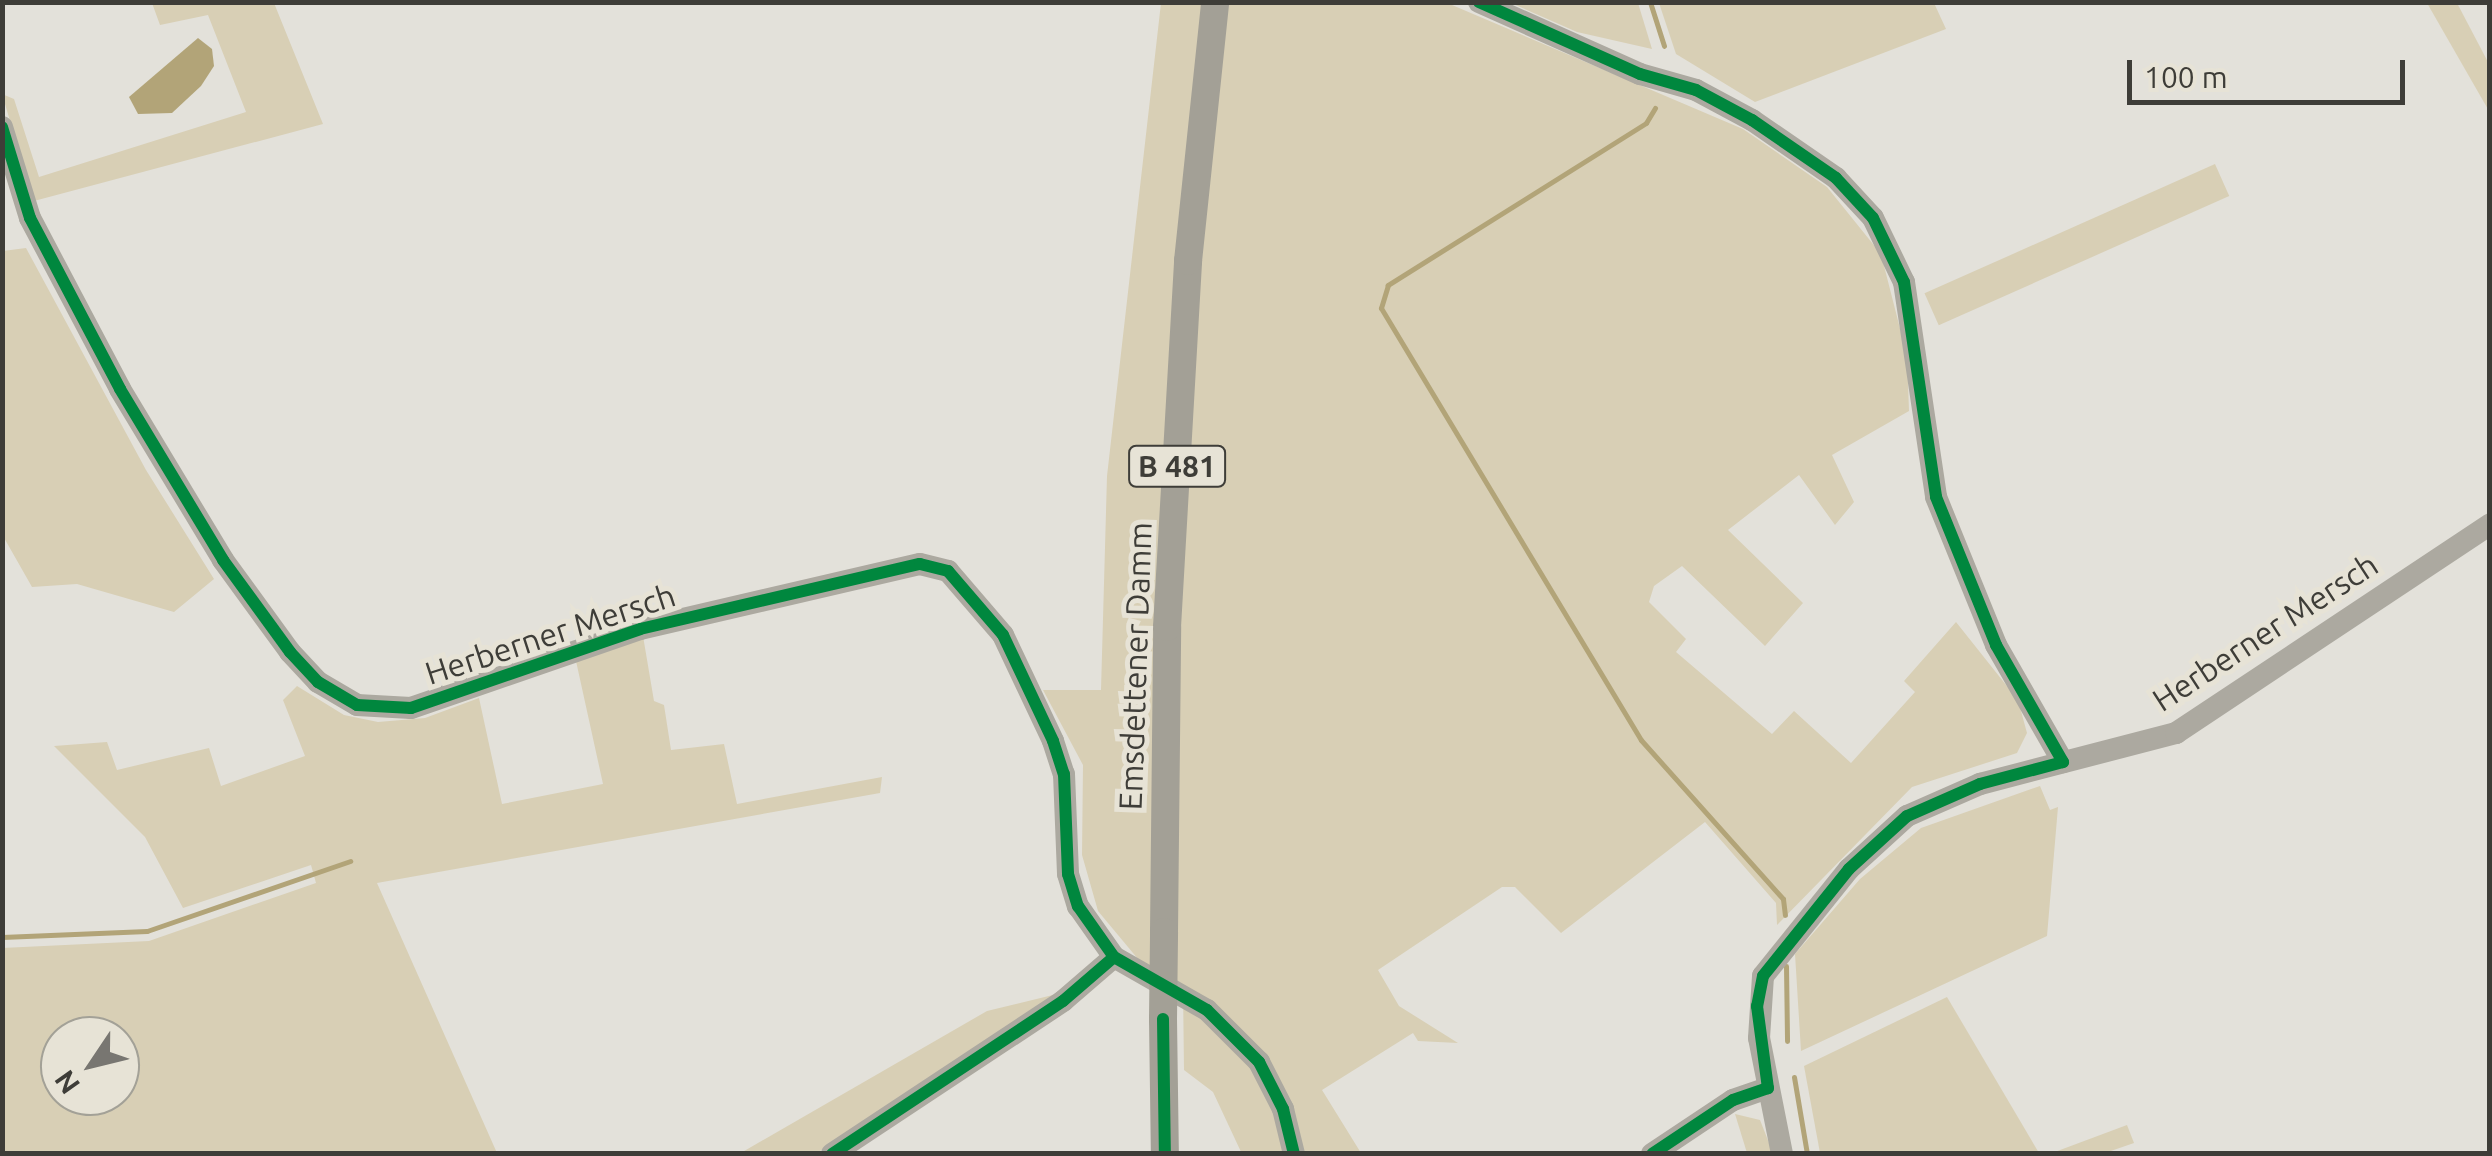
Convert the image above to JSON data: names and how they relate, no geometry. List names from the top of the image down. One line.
{"streets":{"main road":["B 481","Emsdettener Damm"],"street":["Herberner Mersch"]},"scale_bar":"100 m","north":"bottom left"}
